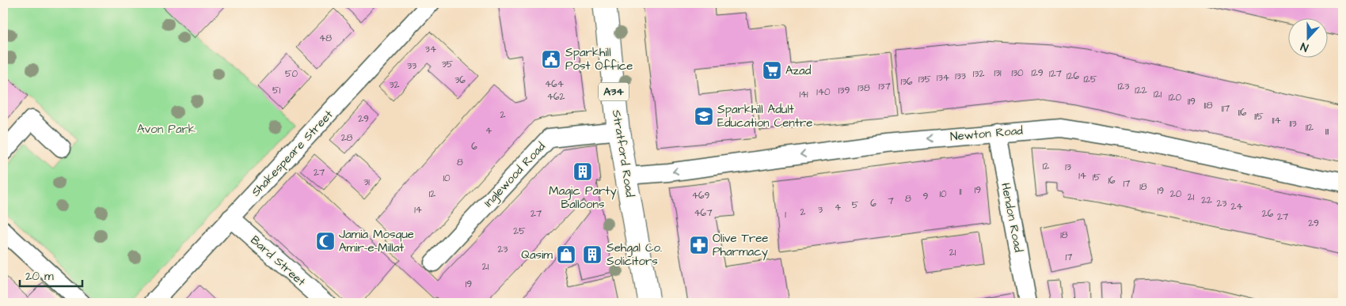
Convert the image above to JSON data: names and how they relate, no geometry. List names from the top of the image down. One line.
{"streets":{"highway":["A34","Stratford Road"],"street":["Newton Road","Shakespeare Street","Inglewood Road","Hendon Road","Bard Street"]},"crossings":[["Newton Road","Stratford Road"],["Newton Road","Hendon Road"],["Shakespeare Street","Bard Street"],["Stratford Road","Inglewood Road"]],"one_way":["Newton Road"],"parks":["Avon Park"],"places":{"public building":["Sparkhill Post Office"],"supermarket":["Azad"],"school or university":["Sparkhill Adult Education Centre"],"building":["Magic Party Balloons","Sehgal Co. Solicitors"],"mosque":["Jamia Mosque Amir-e-Millat"],"pharmacy":["Olive Tree Pharmacy"],"shop":["Qasim"]},"house_numbers":["48","34","35","33","131","130","129","50","132","127","133","126","134","135","125","36","136","464","32","137","123","138","51","139","122","140","141","121","462","120","119","118","117","116","2","115","29","114","113","112","4","111","28","6","8","12","13","27","14","15","10","16","31","17","18","19","19","11","12","10","20","469","9","21","8","22","7","6","23","5","24","4","14","3","2","467","27","26","1","27","29","25","18","23","21","17","21","19"],"scale_bar":"20 m","north":"bottom"}
